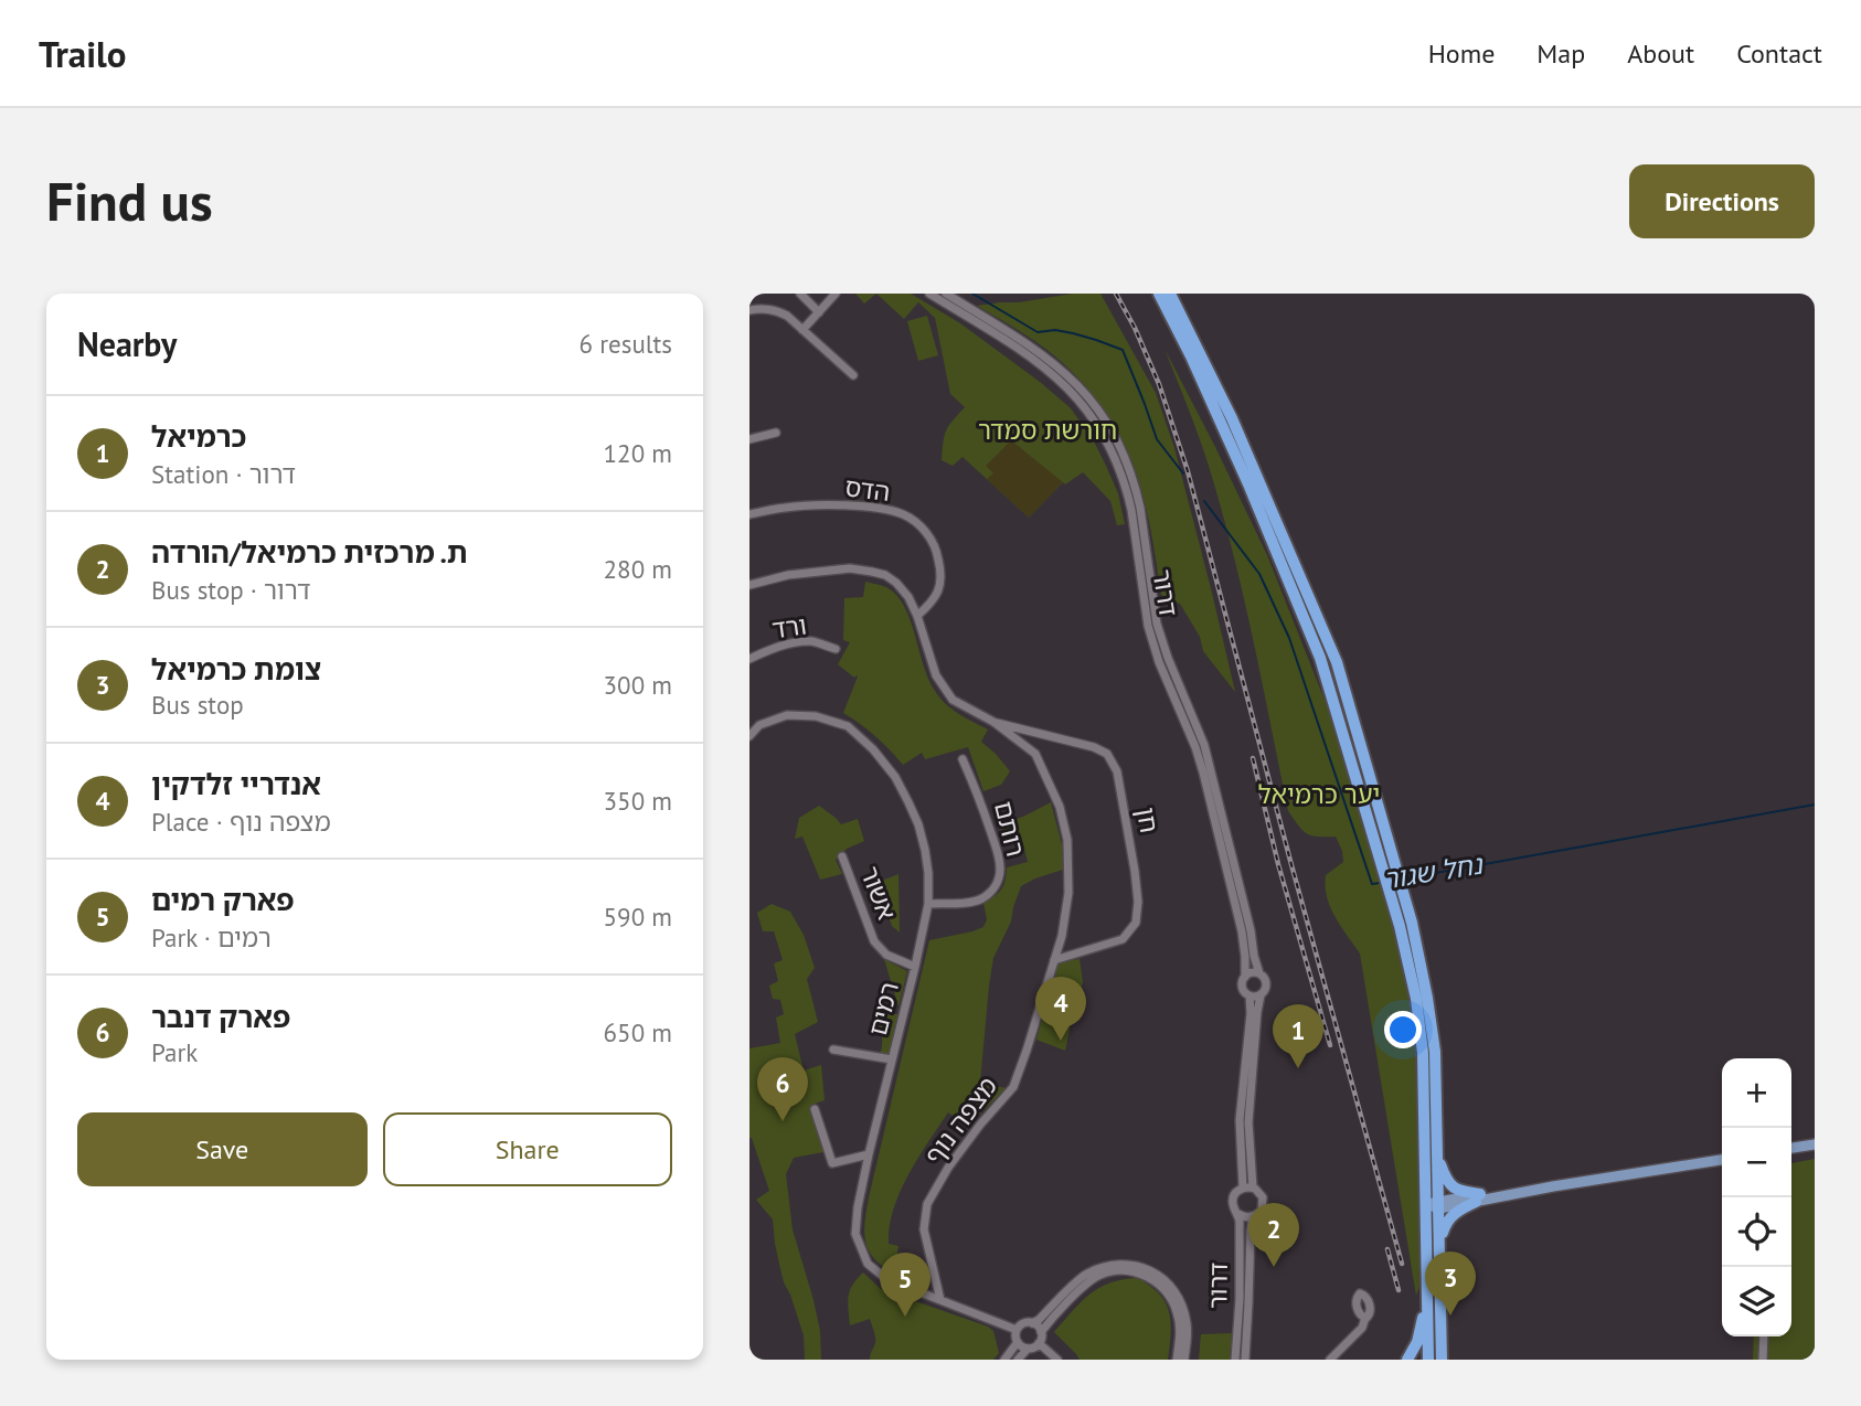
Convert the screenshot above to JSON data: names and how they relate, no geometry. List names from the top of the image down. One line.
{"streets":{"street":["הדס","דרור","ורד","חן","רותם","אשור","רמים","מצפה נוף"]},"crossings":[["הדס","מצפה נוף"],["חן","מצפה נוף"],["רותם","רמים"],["אשור","רמים"],["רמים","מצפה נוף"]],"water":["נחל שגור"],"parks":["חורשת סמדר","יער כרמיאל"],"page":{"header":"Trailo","nav":["Home","Map","About","Contact"],"buttons":["Directions",["Save","Share"]],"title":"Find us","heading":["Nearby","6 results"],"list":[{"mark":"1","name":"כרמיאל","note":"Station · דרור","value":"120 m"},{"mark":"2","name":"ת. מרכזית כרמיאל/הורדה","note":"Bus stop · דרור","value":"280 m"},{"mark":"3","name":"צומת כרמיאל","note":"Bus stop","value":"300 m"},{"mark":"4","name":"אנדריי זלדקין","note":"Place · מצפה נוף","value":"350 m"},{"mark":"5","name":"פארק רמים","note":"Park · רמים","value":"590 m"},{"mark":"6","name":"פארק דנבר","note":"Park","value":"650 m"}],"pins":["4","1","6","2","3","5"],"map_buttons":["+","−"]}}
